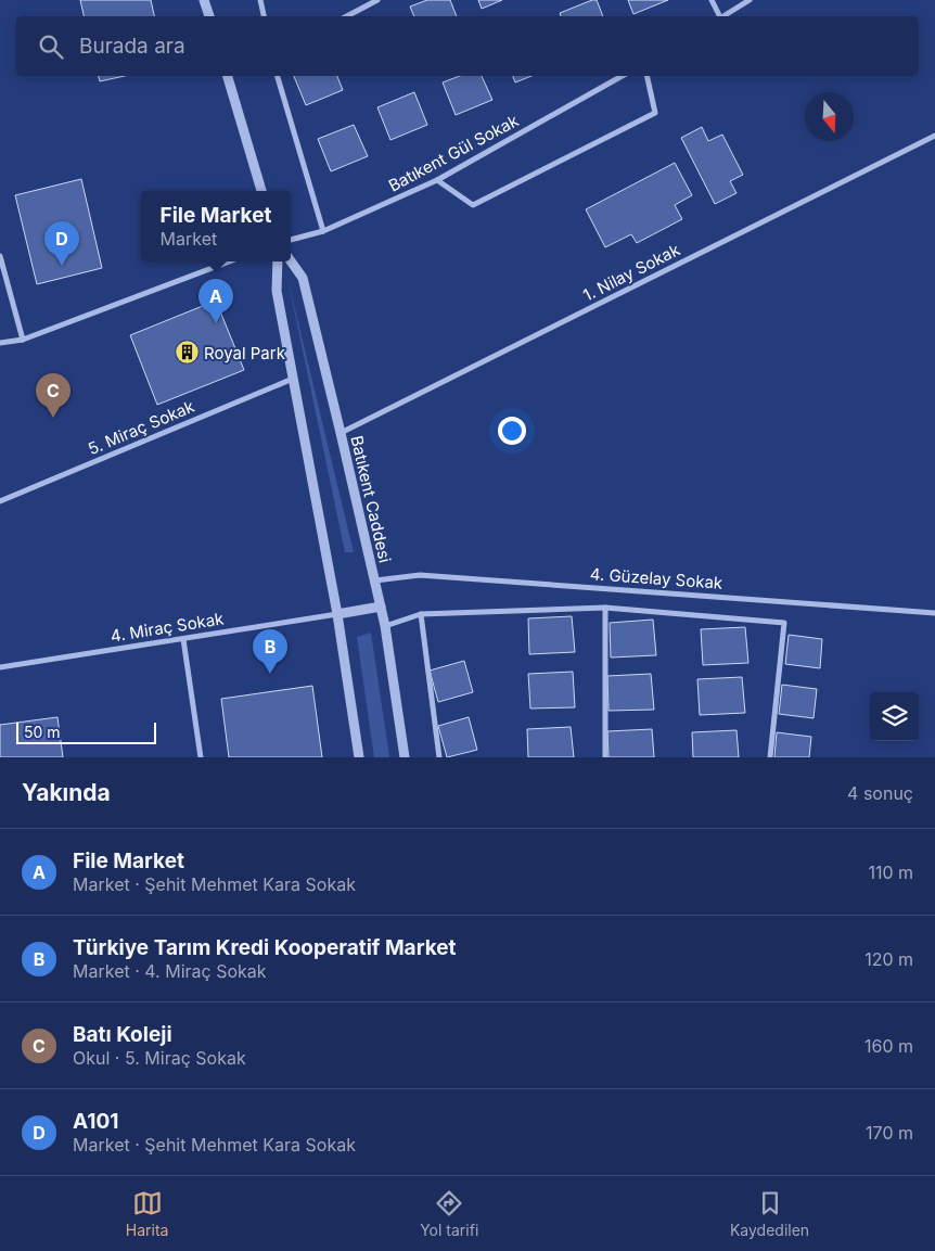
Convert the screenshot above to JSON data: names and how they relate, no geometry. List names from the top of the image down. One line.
{"streets":{"street":["Batıkent Gül Sokak","1. Nilay Sokak","5. Miraç Sokak","Batıkent Caddesi","4. Güzelay Sokak","4. Miraç Sokak"]},"crossings":[["1. Nilay Sokak","Batıkent Caddesi"],["Batıkent Caddesi","4. Güzelay Sokak"]],"places":{"building":["Royal Park"]},"scale_bar":"50 m","north":"bottom","page":{"search":"Burada ara","popup":["File Market","Market"],"pins":["D","A","C","B"],"scale":"50 m","heading":["Yakında","4 sonuç"],"list":[{"mark":"A","name":"File Market","note":"Market · Şehit Mehmet Kara Sokak","value":"110 m"},{"mark":"B","name":"Türkiye Tarım Kredi Kooperatif Market","note":"Market · 4. Miraç Sokak","value":"120 m"},{"mark":"C","name":"Batı Koleji","note":"Okul · 5. Miraç Sokak","value":"160 m"},{"mark":"D","name":"A101","note":"Market · Şehit Mehmet Kara Sokak","value":"170 m"}],"nav":["Harita","Yol tarifi","Kaydedilen"]}}
